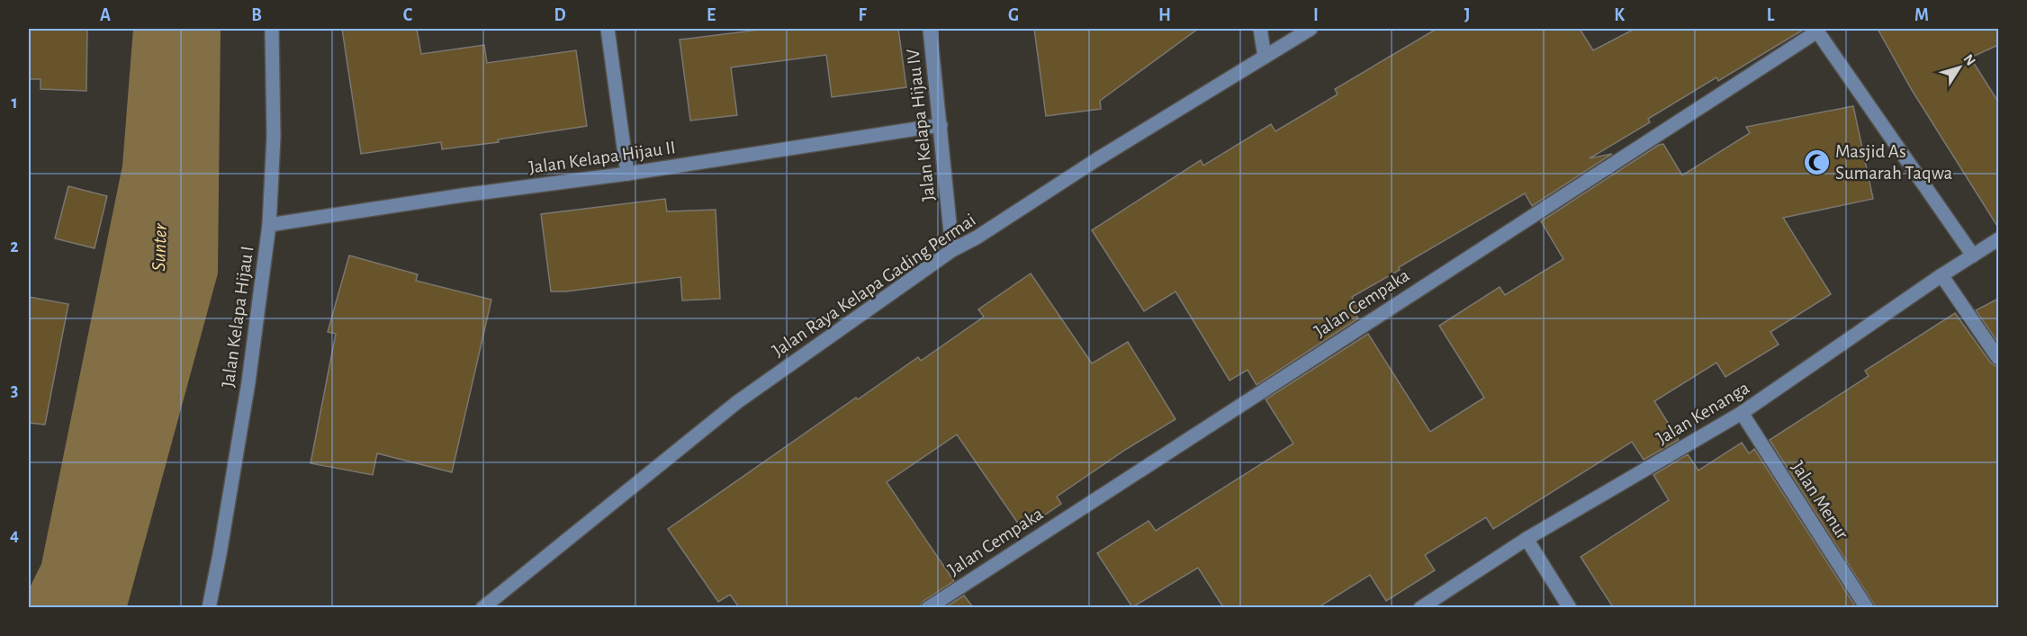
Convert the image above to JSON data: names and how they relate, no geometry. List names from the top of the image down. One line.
{"streets":{"street":["Jalan Kelapa Hijau IV","Jalan Kelapa Hijau II","Jalan Raya Kelapa Gading Permai","Jalan Cempaka","Jalan Kelapa Hijau I","Jalan Kenanga","Jalan Menur"]},"crossings":[["Jalan Kelapa Hijau IV","Jalan Kelapa Hijau II"],["Jalan Kelapa Hijau IV","Jalan Raya Kelapa Gading Permai"],["Jalan Kelapa Hijau II","Jalan Kelapa Hijau I"],["Jalan Kenanga","Jalan Menur"]],"water":["Sunter"],"places":{"mosque":["Masjid As Sumarah Taqwa"]},"north":"top right","grid":{"columns":["A","B","C","D","E","F","G","H","I","J","K","L","M"],"rows":["1","2","3","4"]}}
